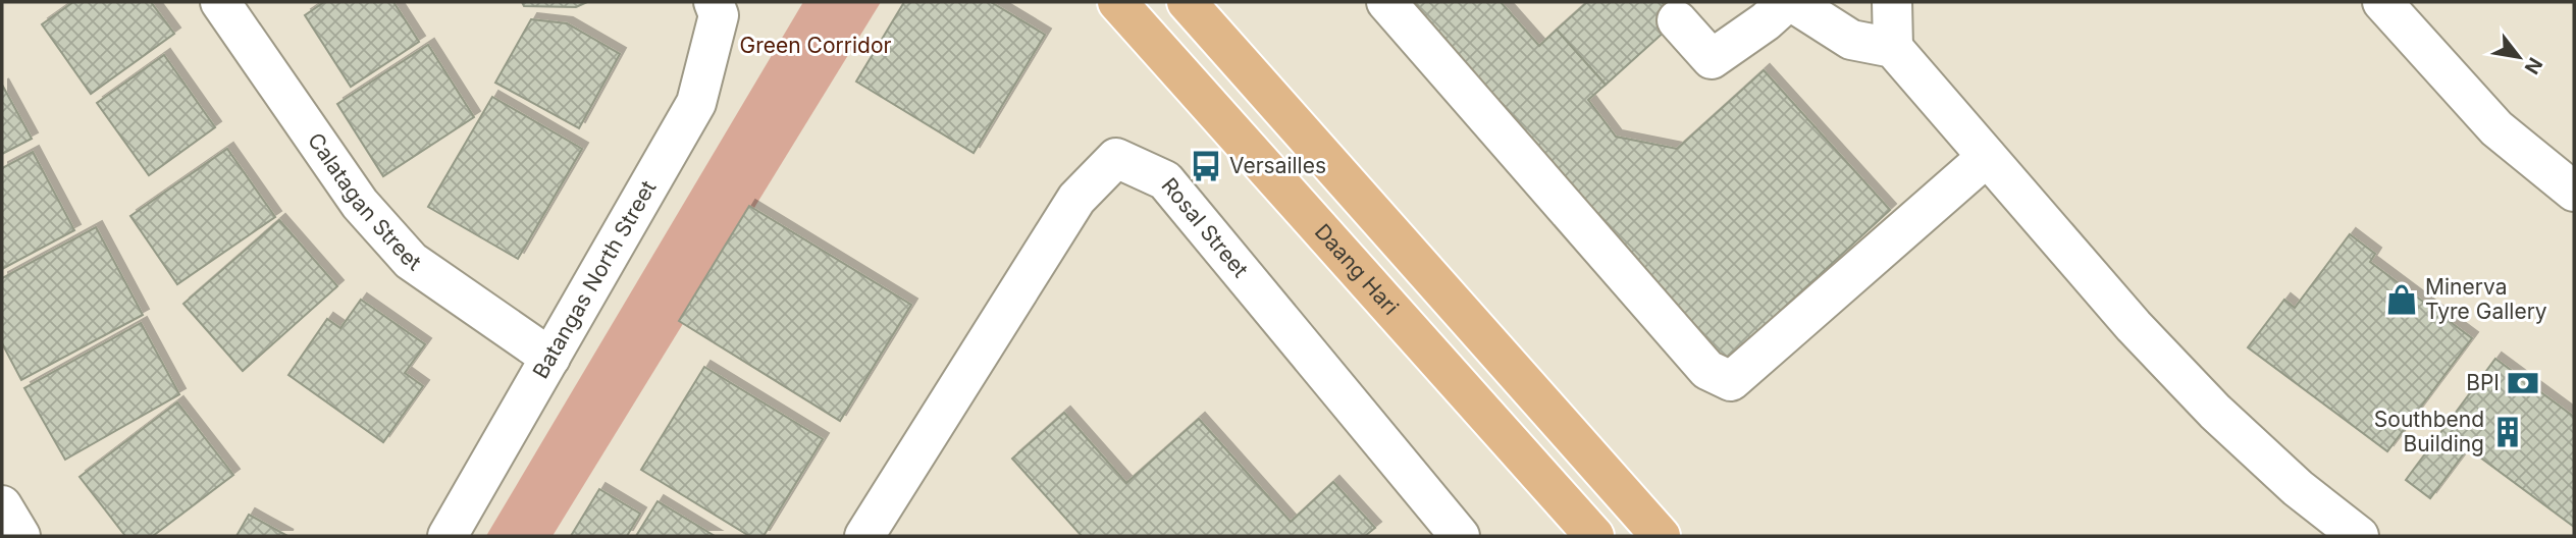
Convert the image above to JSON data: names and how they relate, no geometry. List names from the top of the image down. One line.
{"streets":{"main road":["Daang Hari"],"street":["Calatagan Street","Rosal Street","Batangas North Street"]},"crossings":[["Calatagan Street","Batangas North Street"]],"parks":["Green Corridor"],"places":{"bus stop":["Versailles"],"shop":["Minerva Tyre Gallery"],"bank":["BPI"],"building":["Southbend Building"]},"north":"bottom right"}
